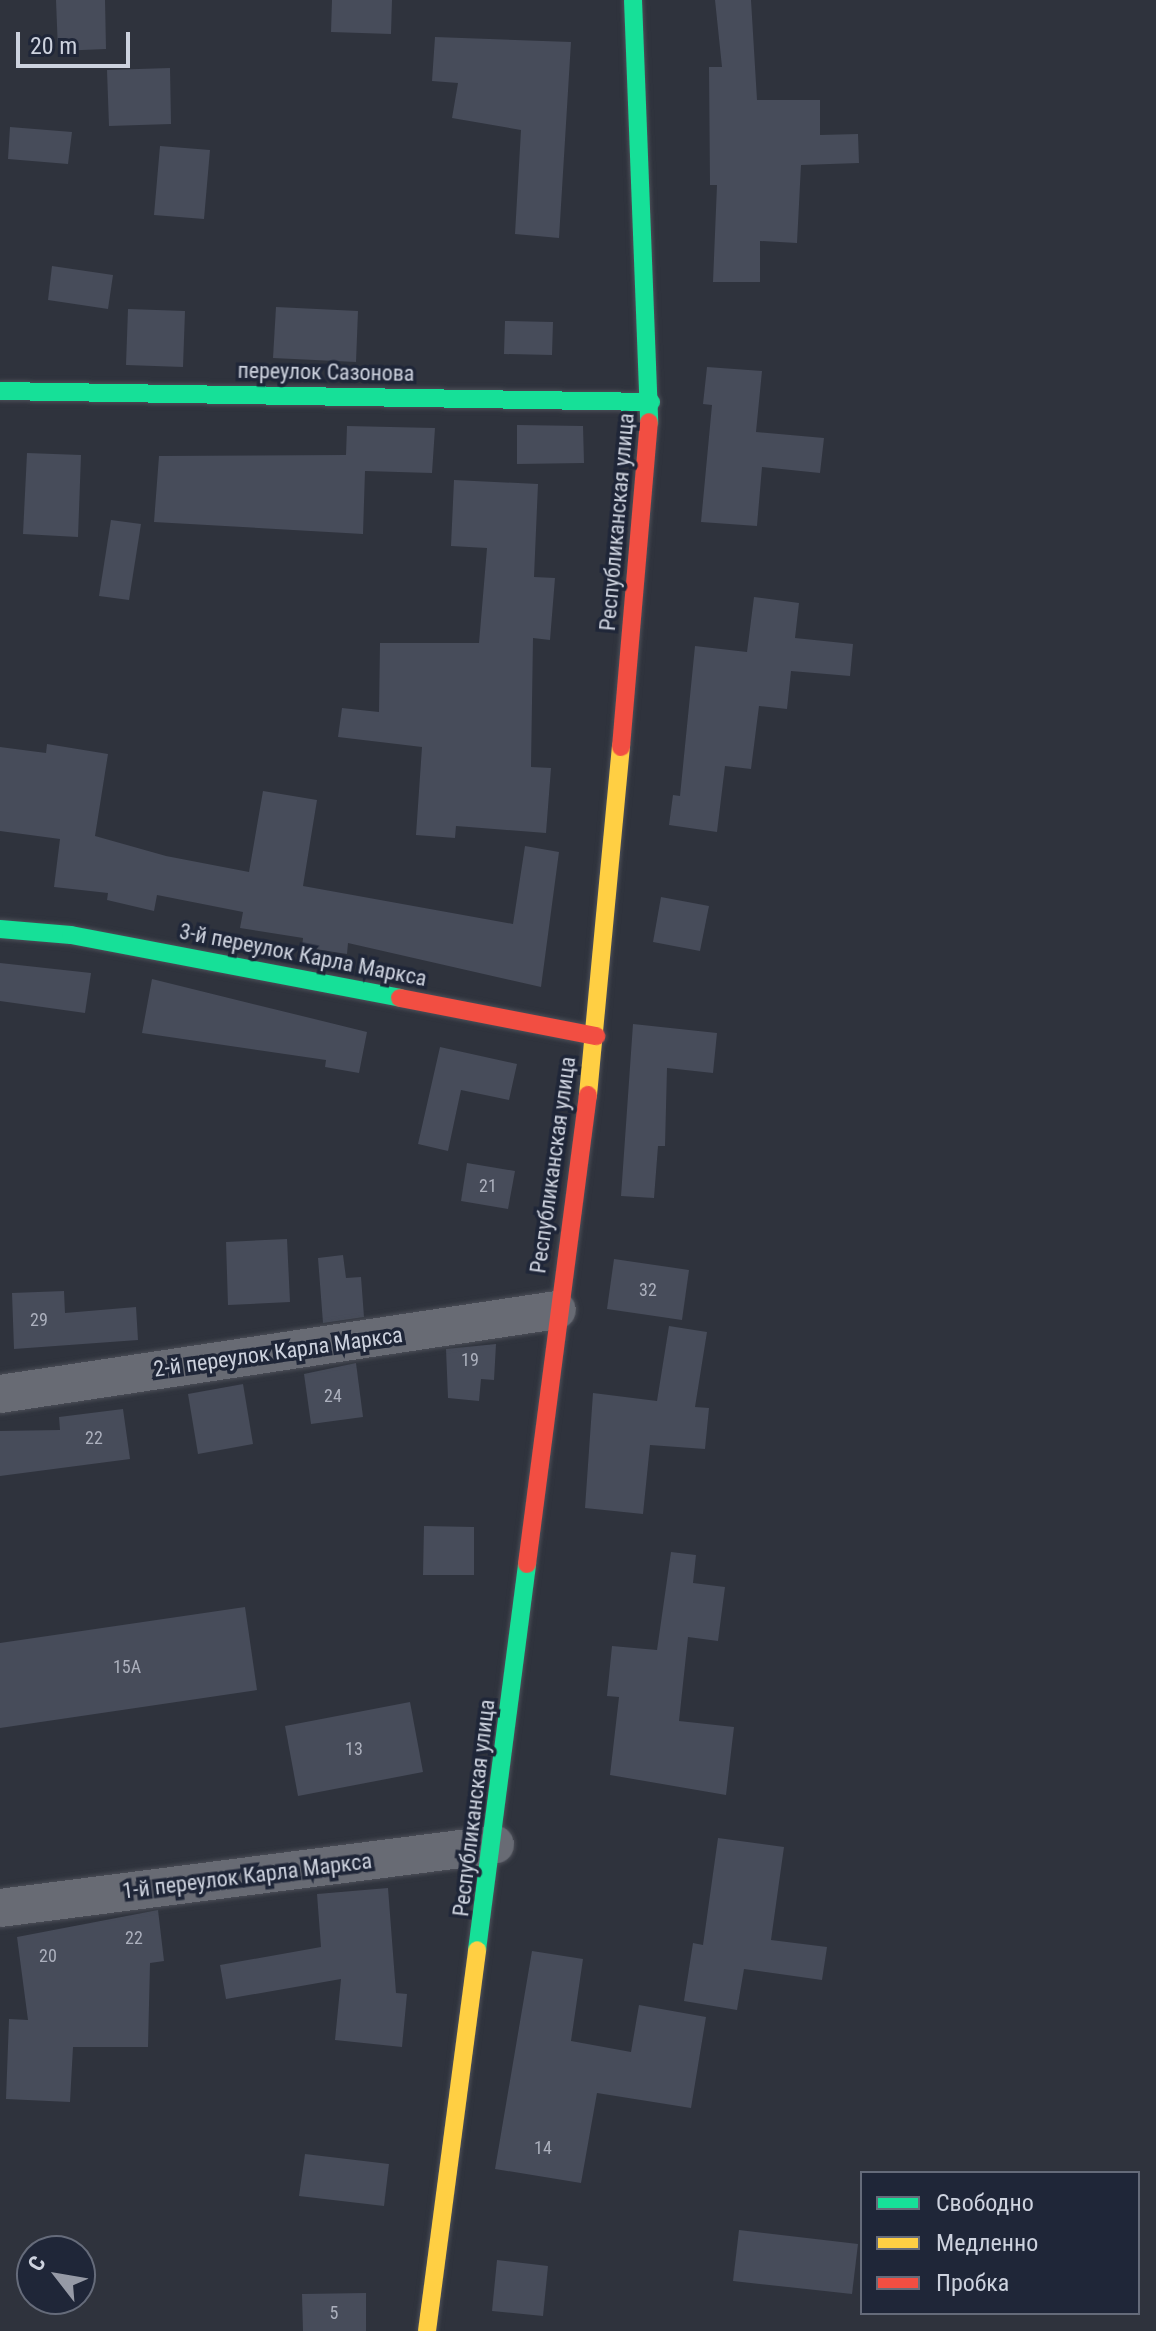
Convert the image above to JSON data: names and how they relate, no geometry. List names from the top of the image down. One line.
{"streets":{"street":["переулок Сазонова","Республиканская улица","3-й переулок Карла Маркса","2-й переулок Карла Маркса","1-й переулок Карла Маркса"]},"crossings":[["переулок Сазонова","Республиканская улица"],["Республиканская улица","3-й переулок Карла Маркса"],["Республиканская улица","2-й переулок Карла Маркса"],["Республиканская улица","1-й переулок Карла Маркса"]],"house_numbers":["21","32","29","19","24","22","15А","13","22","20","14","5"],"legend":["Свободно","Медленно","Пробка"],"scale_bar":"20 m","north":"top left"}
